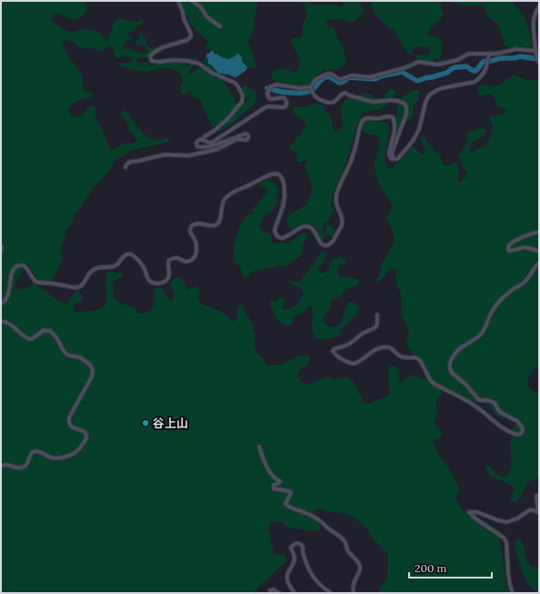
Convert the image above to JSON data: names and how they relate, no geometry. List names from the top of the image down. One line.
{"places":["谷上山"],"scale_bar":"200 m"}
